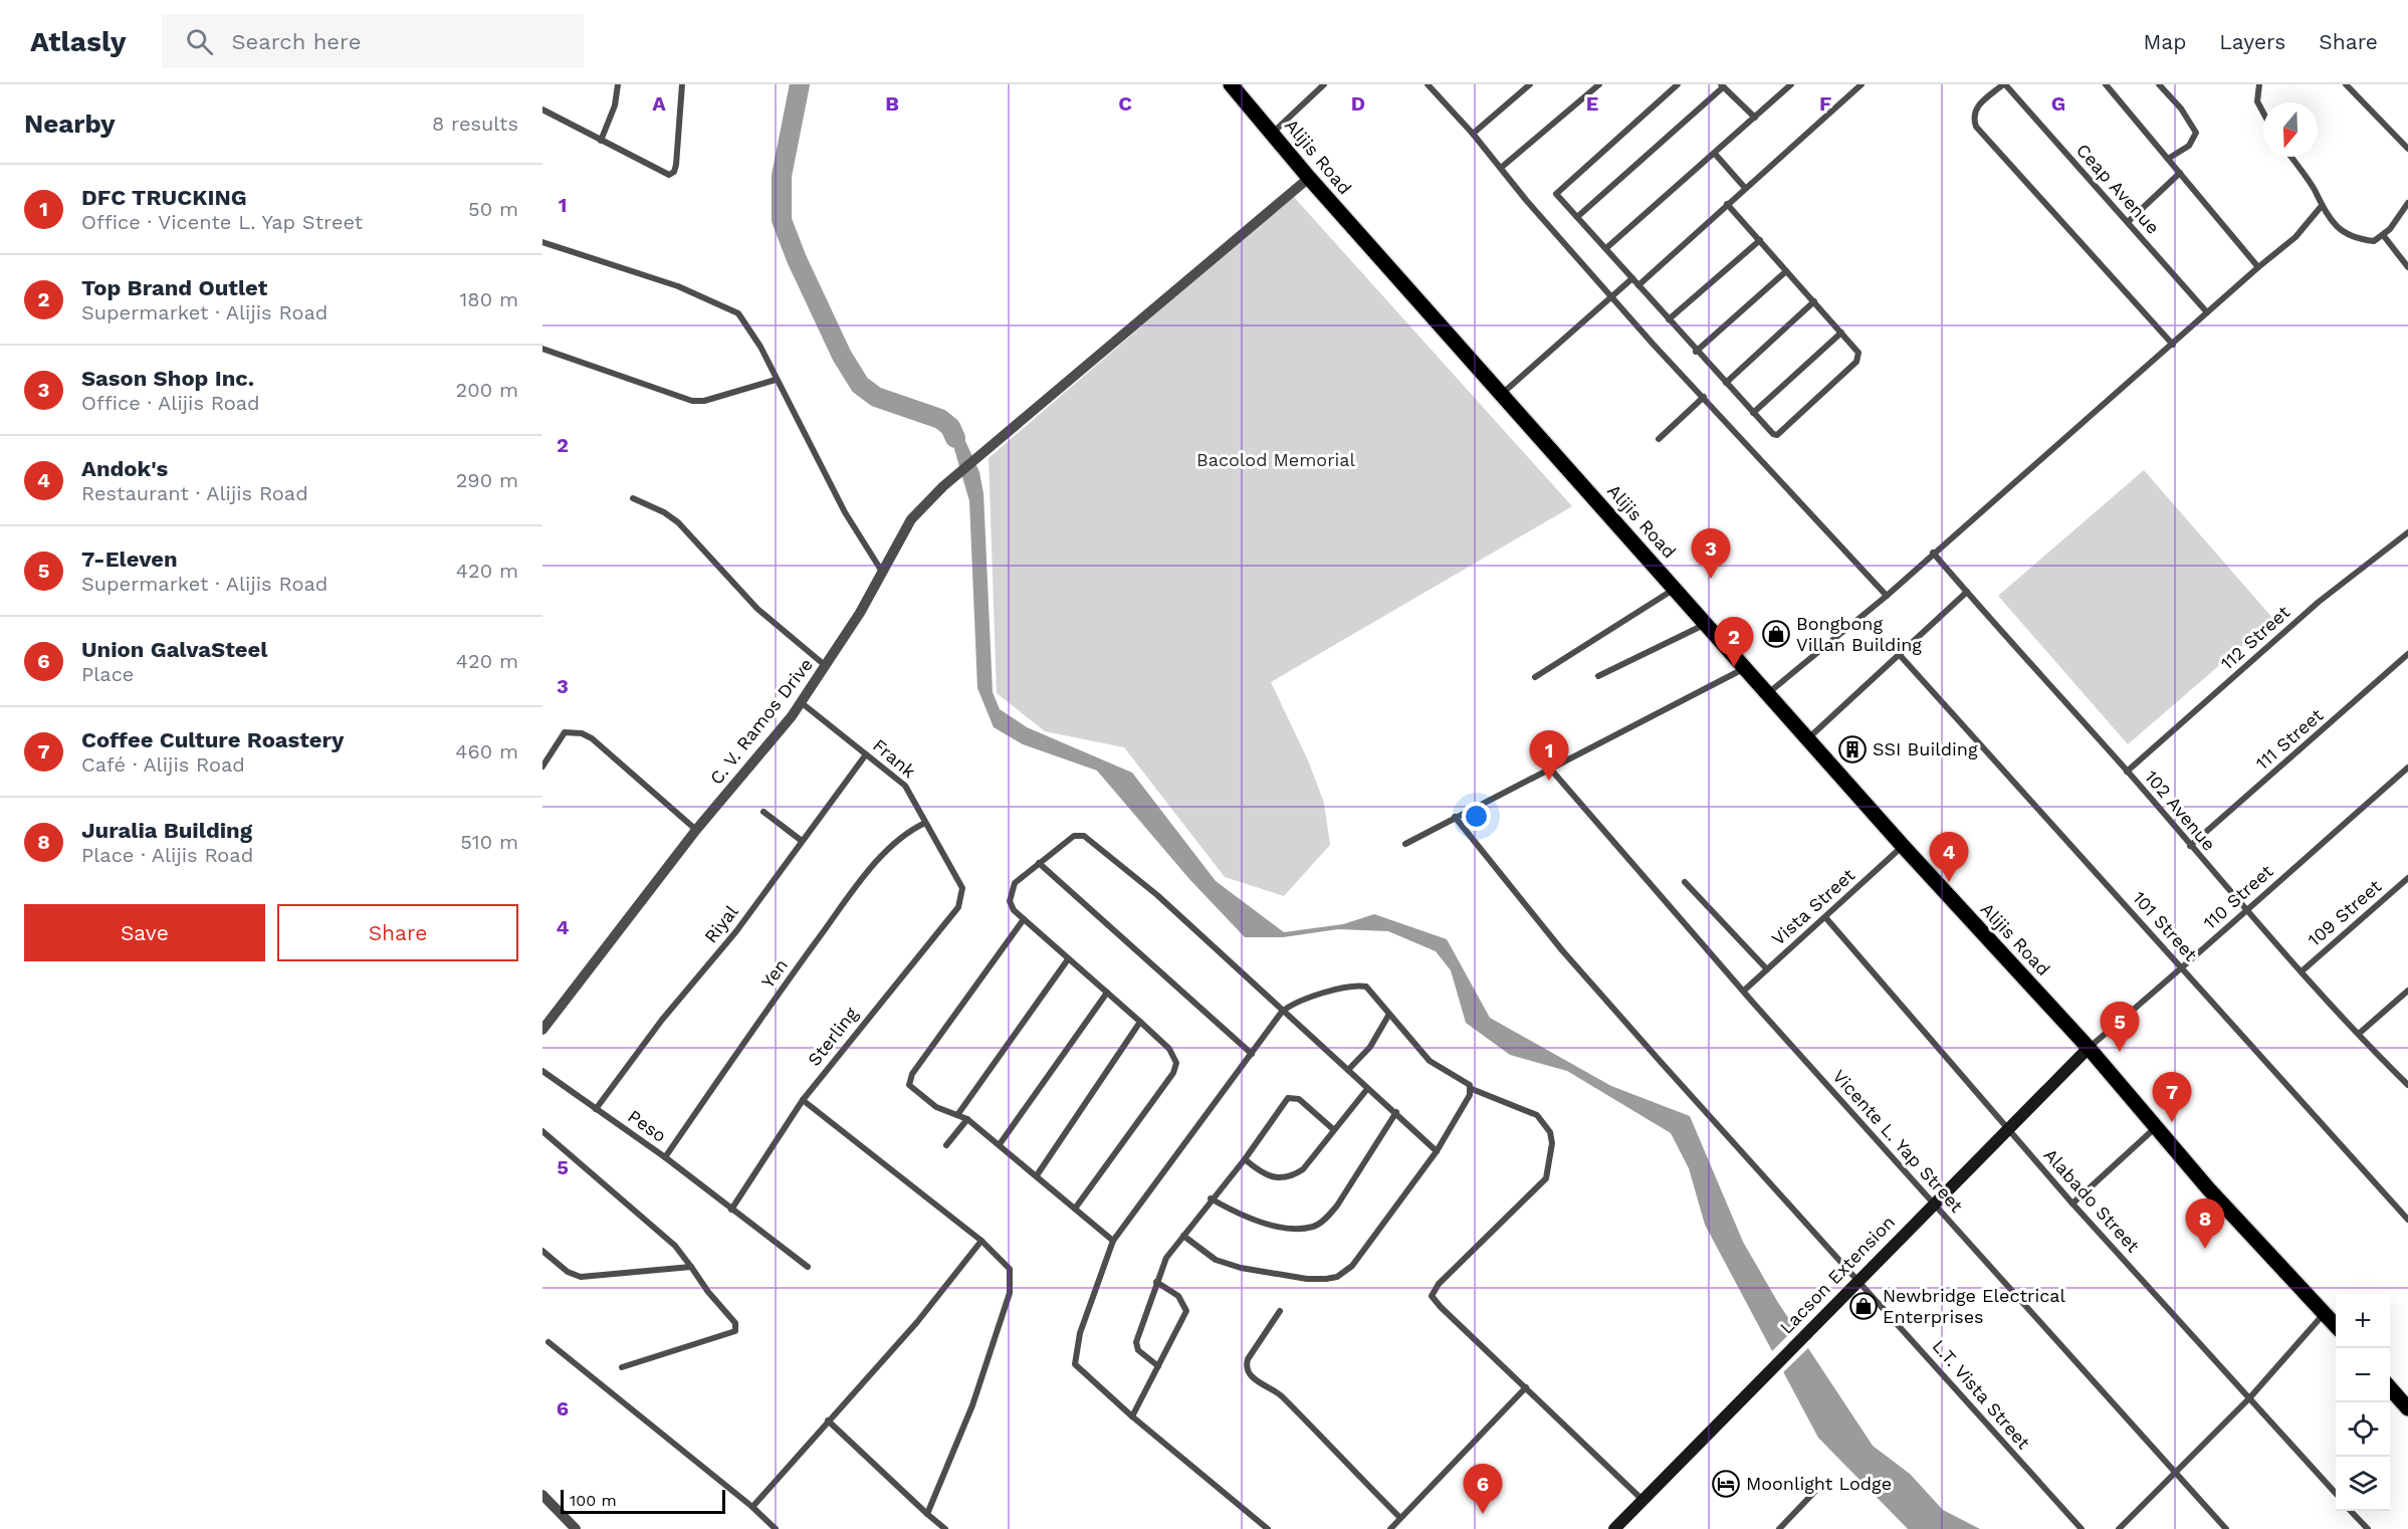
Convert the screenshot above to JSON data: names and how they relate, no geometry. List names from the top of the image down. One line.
{"streets":{"main road":["Alijis Road","Lacson Extension"],"street":["Ceap Avenue","112 Street","C. V. Ramos Drive","111 Street","Frank","102 Avenue","110 Street","Vista Street","109 Street","Riyal","101 Street","Yen","Sterling","Peso","Vicente L. Yap Street","Alabado Street","L.T. Vista Street"]},"crossings":[["Alijis Road","C. V. Ramos Drive"],["Alijis Road","110 Street"],["Alijis Road","Vista Street"],["Alijis Road","Lacson Extension"],["112 Street","102 Avenue"],["C. V. Ramos Drive","Frank"],["111 Street","102 Avenue"],["Frank","Riyal"],["Frank","Yen"],["Frank","Sterling"],["102 Avenue","110 Street"],["102 Avenue","109 Street"],["110 Street","101 Street"],["110 Street","Lacson Extension"],["Vista Street","Vicente L. Yap Street"],["Vista Street","Alabado Street"],["Riyal","Peso"],["Yen","Peso"],["Sterling","Peso"],["Vicente L. Yap Street","Lacson Extension"],["Alabado Street","Lacson Extension"],["Lacson Extension","L.T. Vista Street"]],"parks":["Bacolod Memorial"],"places":{"shop":["Bongbong Villan Building","Newbridge Electrical Enterprises"],"building":["SSI Building"],"hotel":["Moonlight Lodge"]},"scale_bar":"100 m","north":"bottom","page":{"header":"Atlasly","search":"Search here","nav":["Map","Layers","Share"],"heading":["Nearby","8 results"],"list":[{"mark":"1","name":"DFC TRUCKING","note":"Office · Vicente L. Yap Street","value":"50 m"},{"mark":"2","name":"Top Brand Outlet","note":"Supermarket · Alijis Road","value":"180 m"},{"mark":"3","name":"Sason Shop Inc.","note":"Office · Alijis Road","value":"200 m"},{"mark":"4","name":"Andok's","note":"Restaurant · Alijis Road","value":"290 m"},{"mark":"5","name":"7-Eleven","note":"Supermarket · Alijis Road","value":"420 m"},{"mark":"6","name":"Union GalvaSteel","note":"Place","value":"420 m"},{"mark":"7","name":"Coffee Culture Roastery","note":"Café · Alijis Road","value":"460 m"},{"mark":"8","name":"Juralia Building","note":"Place · Alijis Road","value":"510 m"}],"pins":["3","2","1","4","5","7","8","6"],"buttons":["Save","Share"],"map_buttons":["+","−"],"scale":"100 m"},"grid":{"columns":["A","B","C","D","E","F","G"],"rows":["1","2","3","4","5","6"]}}
